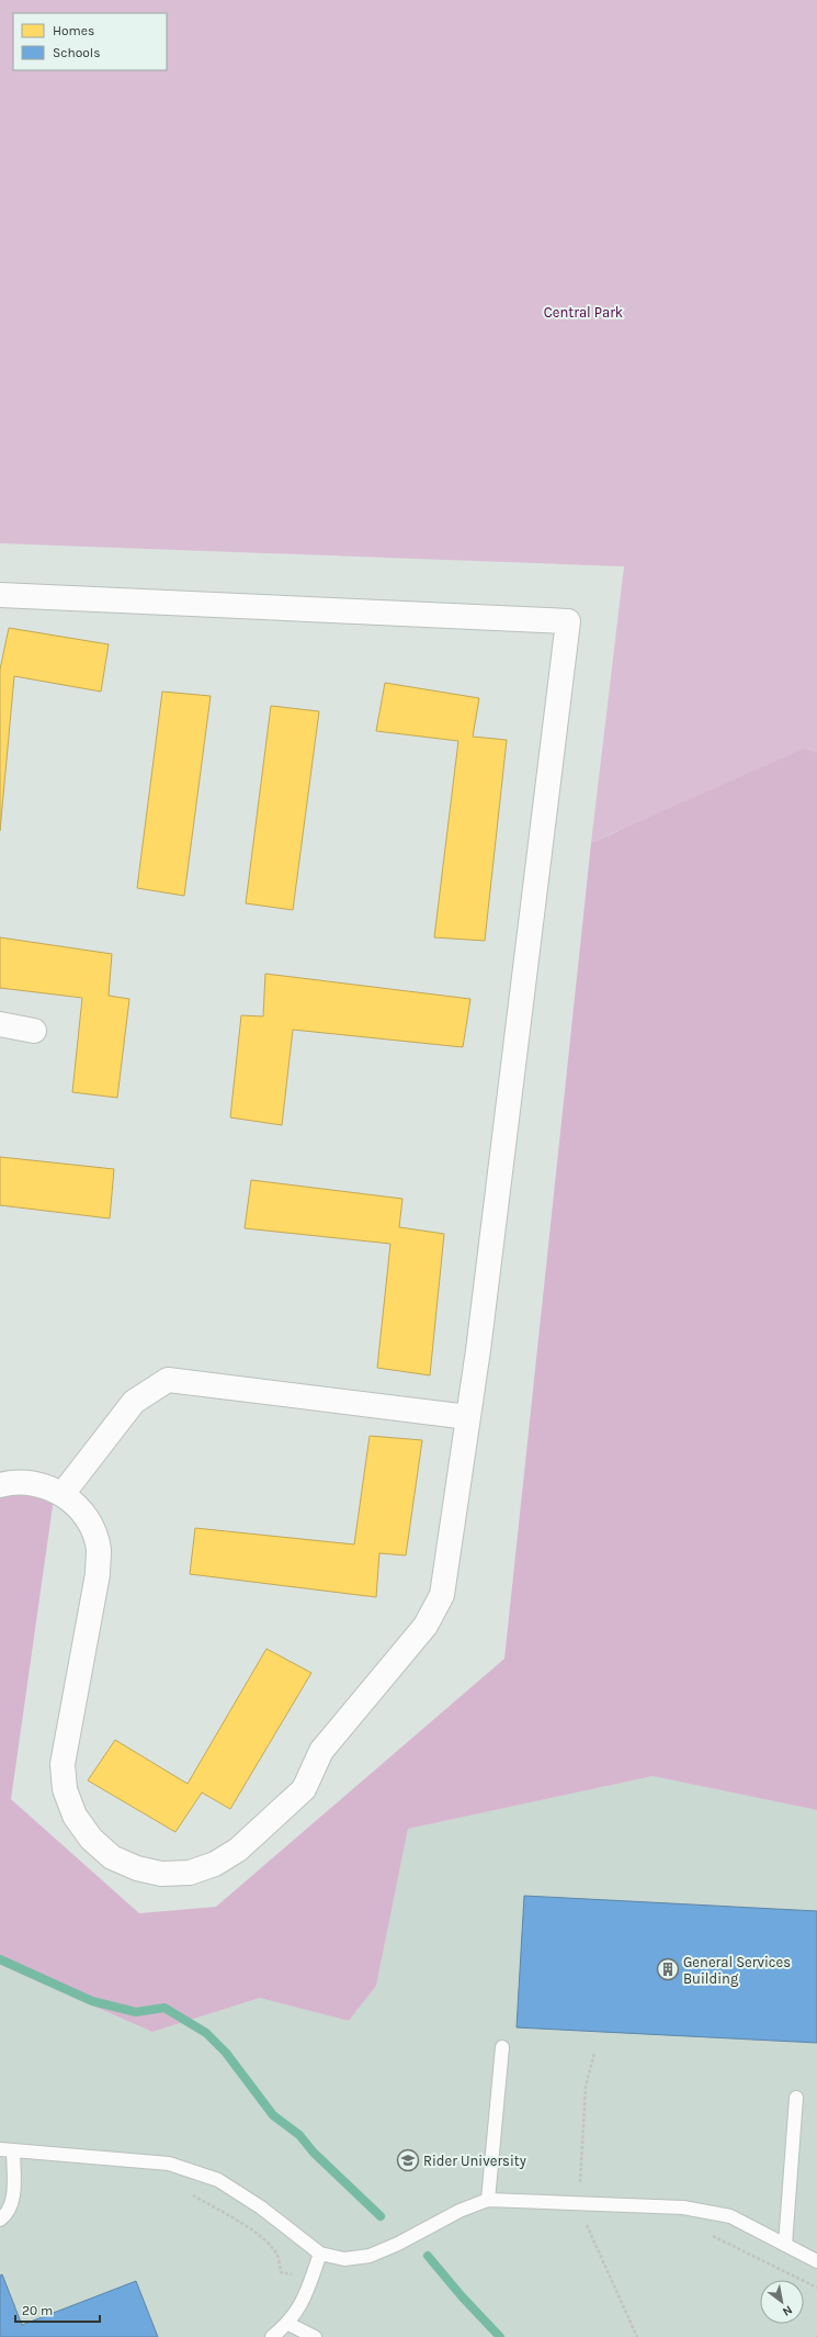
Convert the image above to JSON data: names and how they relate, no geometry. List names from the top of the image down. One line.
{"parks":["Central Park"],"places":{"building":["General Services Building"],"school or university":["Rider University"]},"legend":["Homes","Schools"],"scale_bar":"20 m","north":"bottom right"}
